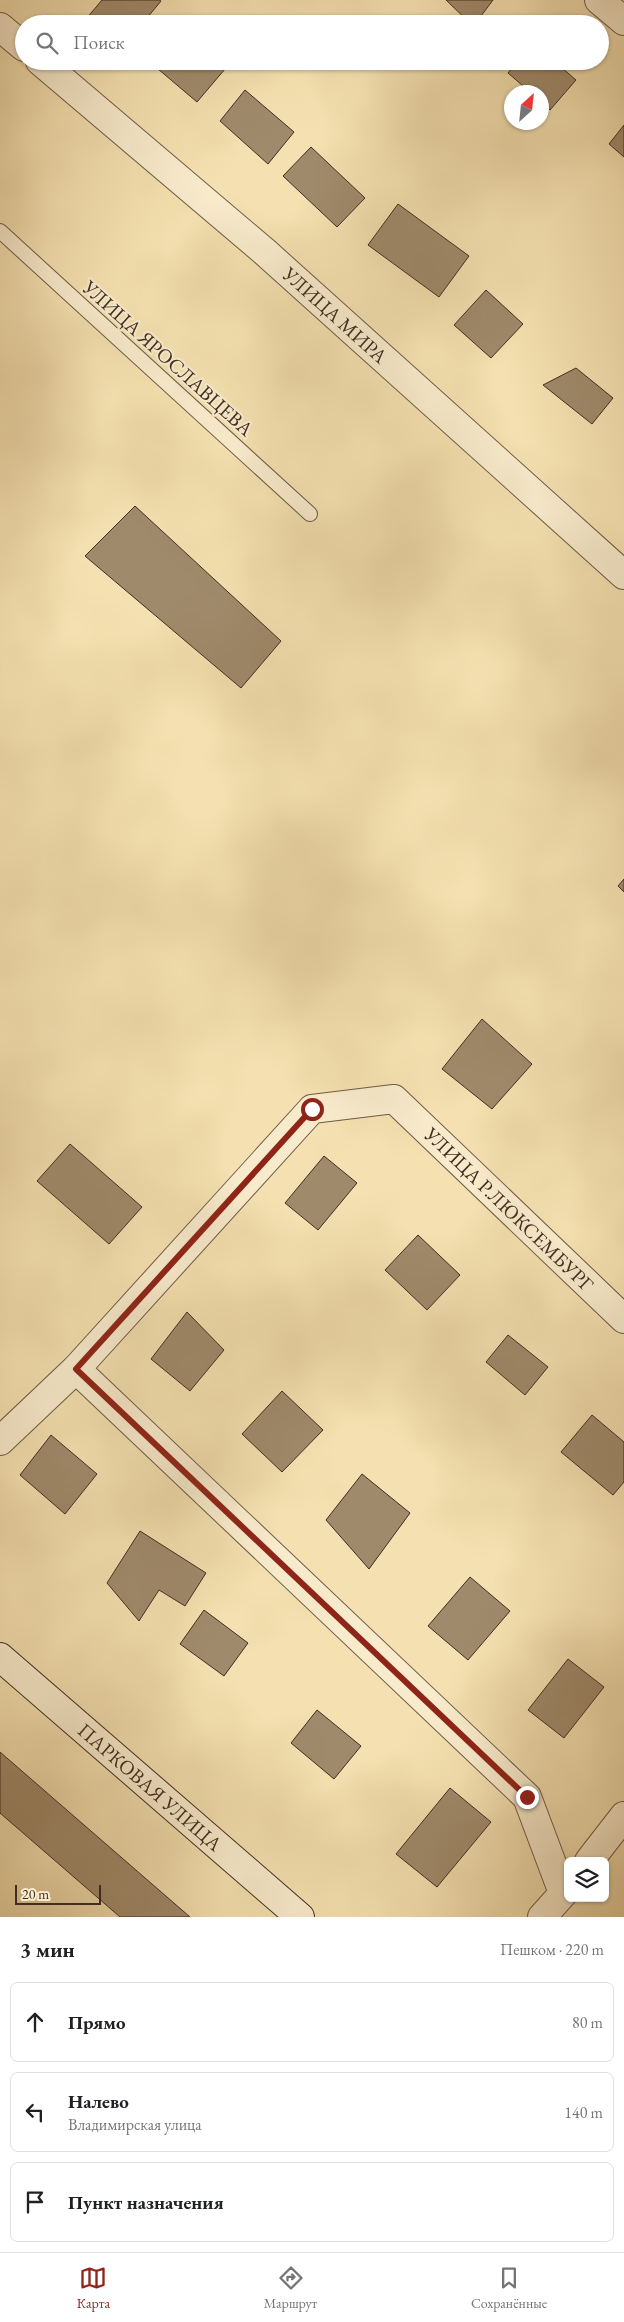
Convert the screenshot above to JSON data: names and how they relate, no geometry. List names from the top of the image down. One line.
{"streets":{"street":["УЛИЦА МИРА","УЛИЦА Р.ЛЮКСЕМБУРГ","ПАРКОВАЯ УЛИЦА"],"lane":["УЛИЦА ЯРОСЛАВЦЕВА"]},"scale_bar":"20 m","north":"top right","page":{"search":"Поиск","scale":"20 m","heading":["3 мин","Пешком · 220 m"],"list":[["Прямо","80 m"],["Налево","Владимирская улица","140 m"],"Пункт назначения"],"nav":["Карта","Маршрут","Сохранённые"]}}
